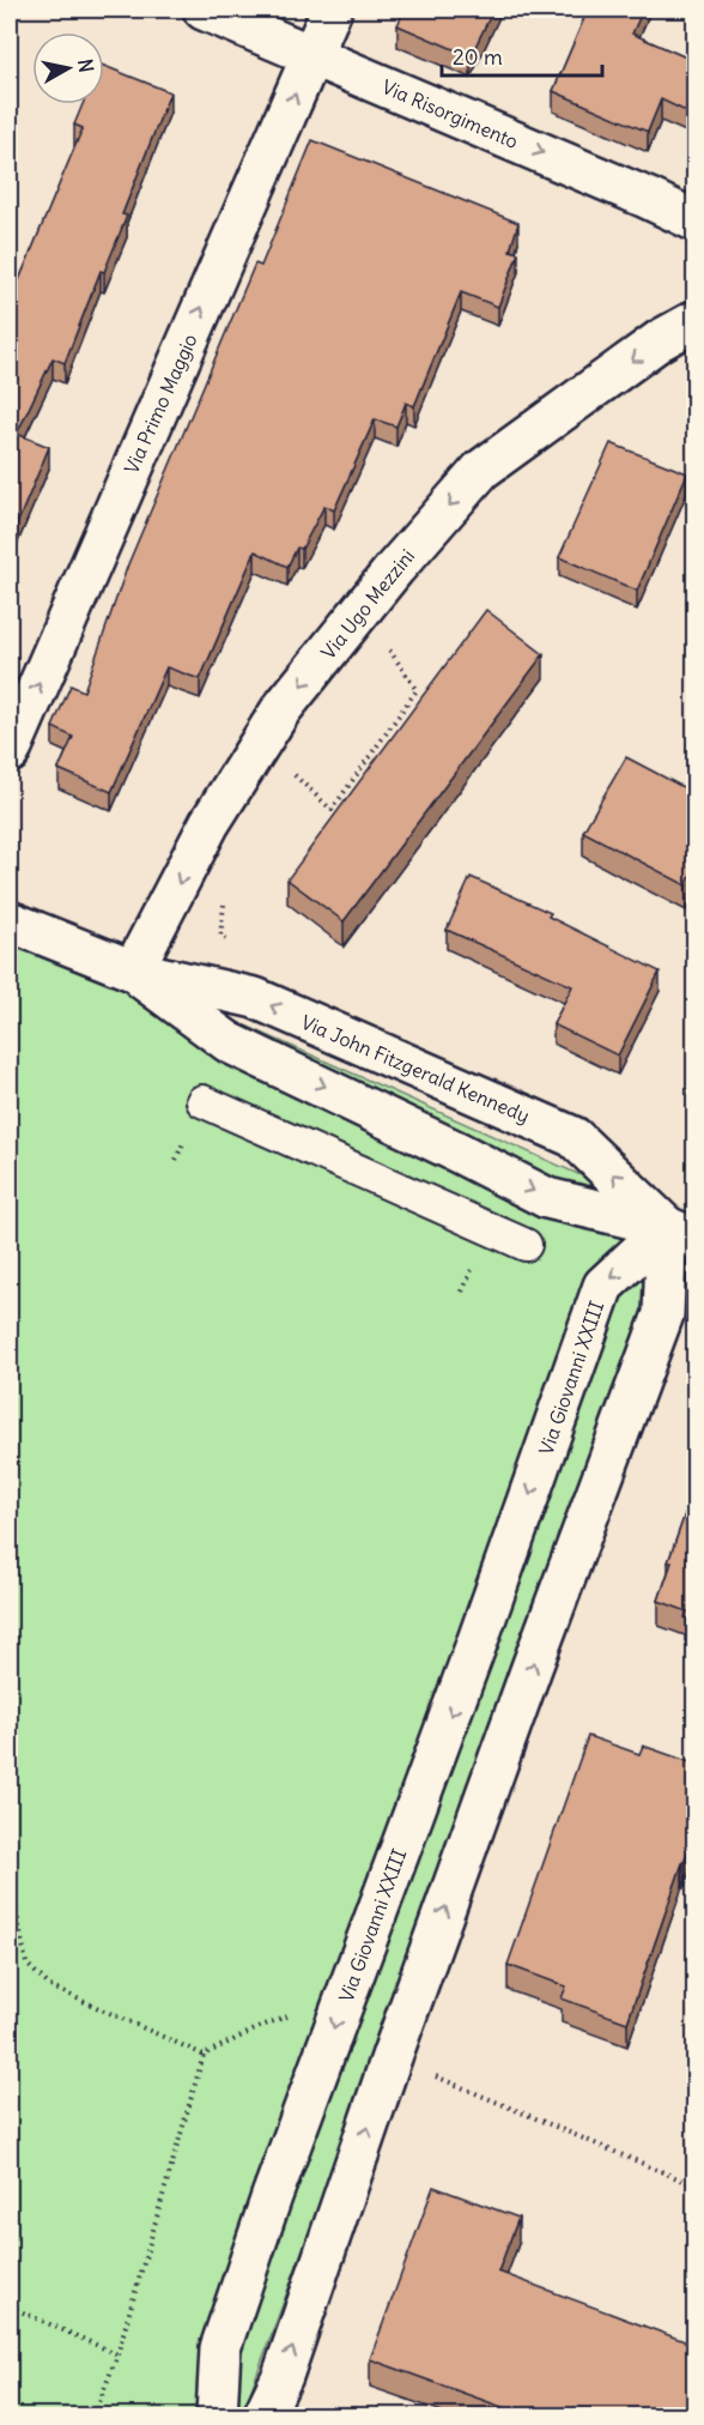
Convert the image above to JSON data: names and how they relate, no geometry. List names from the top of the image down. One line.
{"streets":{"street":["Via Risorgimento","Via Primo Maggio","Via Ugo Mezzini","Via John Fitzgerald Kennedy","Via Giovanni XXIII"]},"crossings":[["Via Risorgimento","Via Primo Maggio"],["Via Ugo Mezzini","Via John Fitzgerald Kennedy"],["Via John Fitzgerald Kennedy","Via Giovanni XXIII"]],"one_way":["Via Risorgimento","Via Primo Maggio","Via Ugo Mezzini"],"scale_bar":"20 m","north":"right"}
